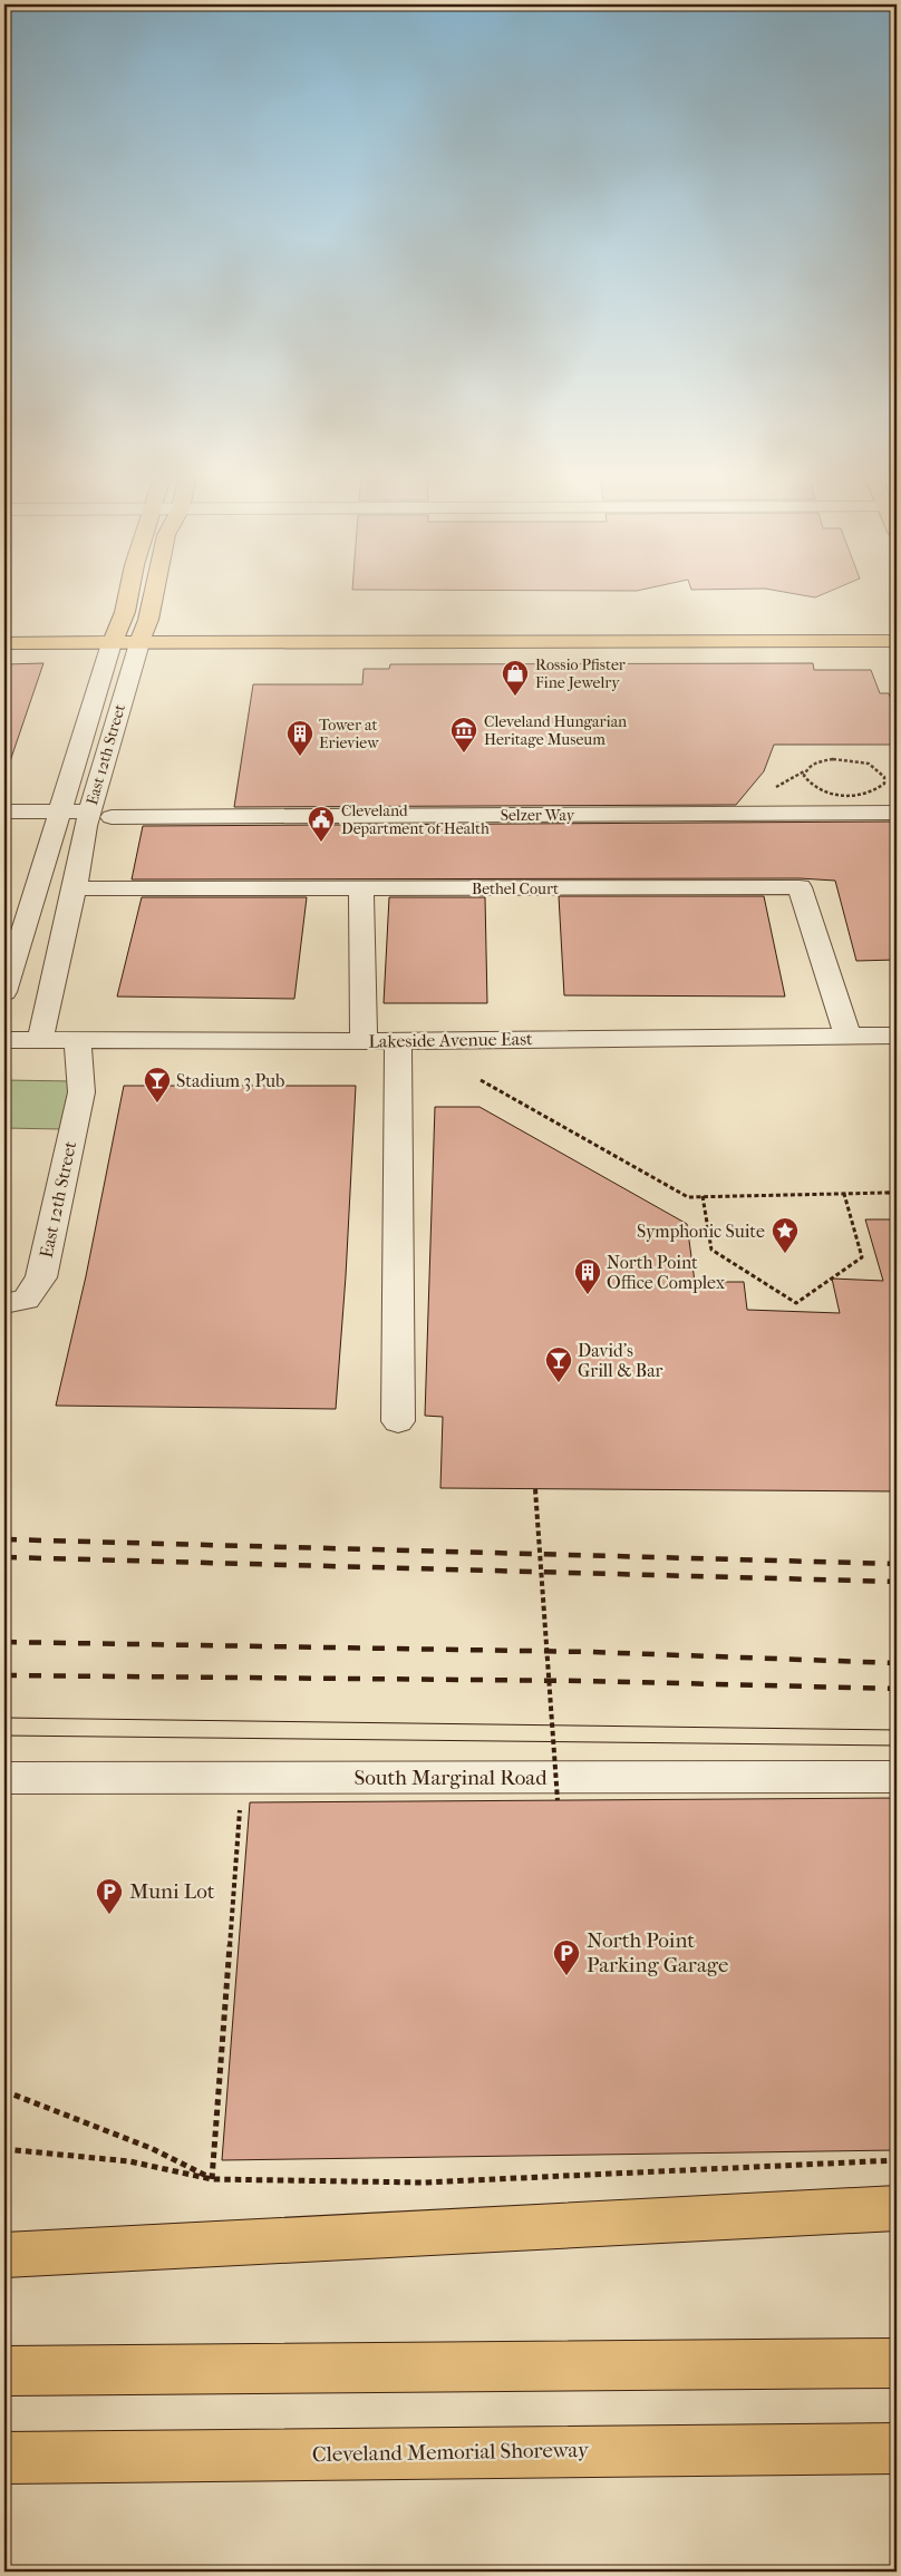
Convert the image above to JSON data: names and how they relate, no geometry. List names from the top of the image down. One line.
{"streets":{"main road":["East 12th Street","Cleveland Memorial Shoreway"],"street":["Selzer Way","Bethel Court","Lakeside Avenue East","South Marginal Road"]},"crossings":[["East 12th Street","Selzer Way"],["East 12th Street","Bethel Court"],["East 12th Street","Lakeside Avenue East"],["Bethel Court","Lakeside Avenue East"]],"places":{"shop":["Rossio Pfister Fine Jewelry"],"museum":["Cleveland Hungarian Heritage Museum"],"building":["Tower at Erieview","North Point Office Complex"],"public building":["Cleveland Department of Health"],"bar":["Stadium 3 Pub","David's Grill & Bar"],"place":["Symphonic Suite"],"parking":["Muni Lot","North Point Parking Garage"]}}
